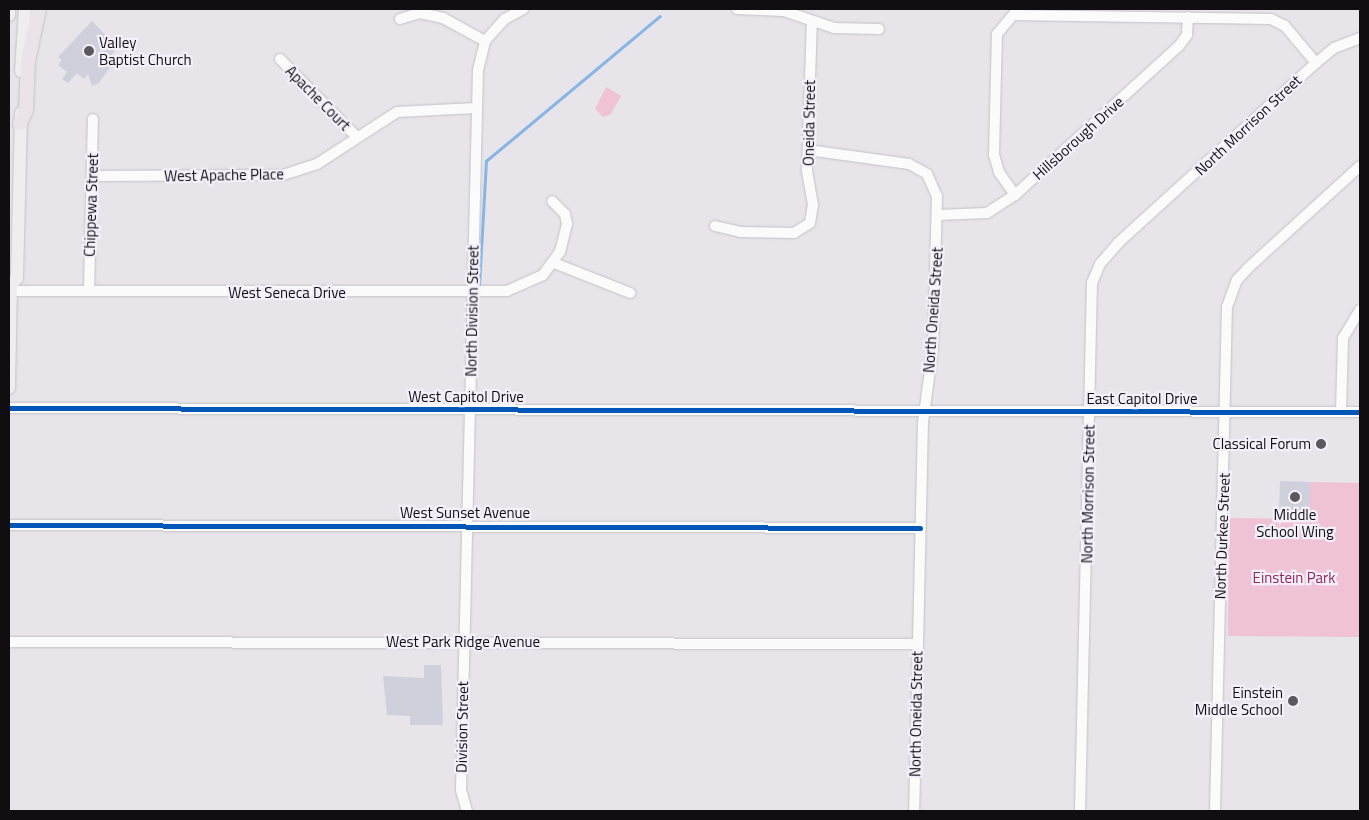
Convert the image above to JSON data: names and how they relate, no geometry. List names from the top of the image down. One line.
{"streets":{"street":["Apache Court","Oneida Street","North Morrison Street","Hillsborough Drive","West Apache Place","Chippewa Street","West Seneca Drive","North Oneida Street","North Division Street","West Capitol Drive","East Capitol Drive","West Sunset Avenue","North Durkee Street","West Park Ridge Avenue","Division Street"]},"crossings":[["Apache Court","West Apache Place"],["Oneida Street","North Oneida Street"],["North Morrison Street","East Capitol Drive"],["Hillsborough Drive","North Oneida Street"],["West Apache Place","Chippewa Street"],["West Apache Place","North Division Street"],["Chippewa Street","West Seneca Drive"],["West Seneca Drive","North Division Street"],["North Oneida Street","West Capitol Drive"],["North Oneida Street","East Capitol Drive"],["North Oneida Street","West Sunset Avenue"],["North Oneida Street","West Park Ridge Avenue"],["North Division Street","West Capitol Drive"],["North Division Street","West Sunset Avenue"],["North Division Street","West Park Ridge Avenue"],["North Division Street","Division Street"],["West Capitol Drive","East Capitol Drive"],["East Capitol Drive","North Durkee Street"],["West Park Ridge Avenue","Division Street"]],"parks":["Einstein Park"],"places":["Valley Baptist Church","Classical Forum","Middle School Wing","Einstein Middle School"]}
